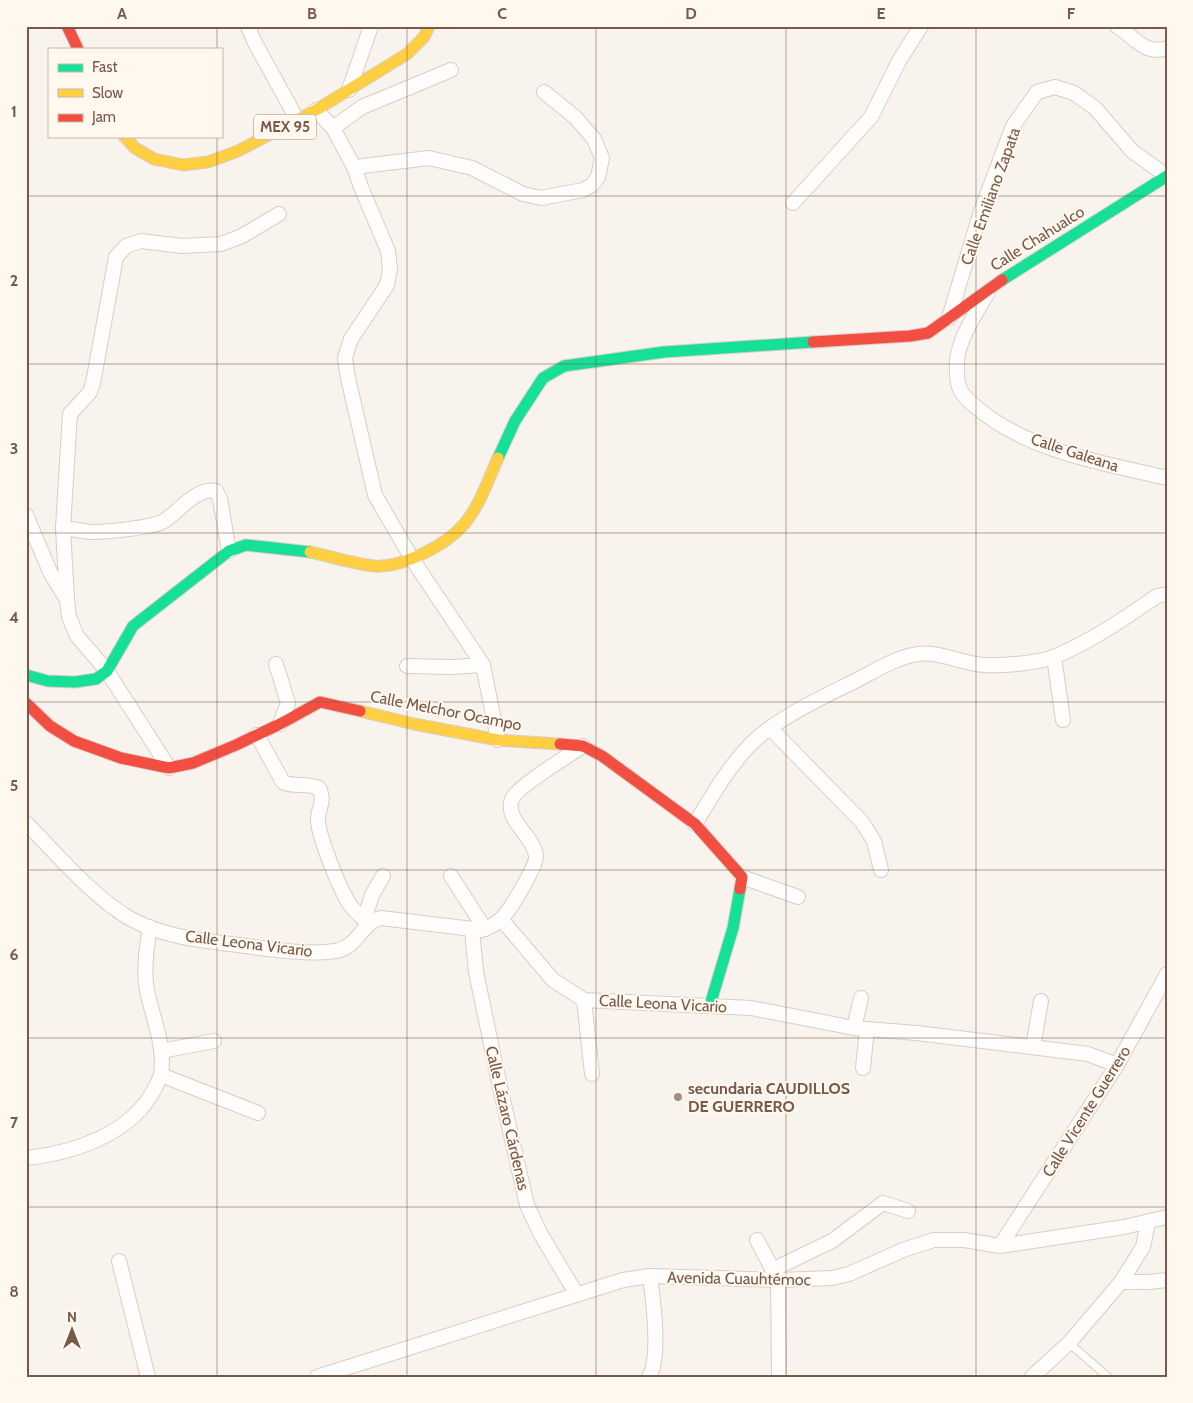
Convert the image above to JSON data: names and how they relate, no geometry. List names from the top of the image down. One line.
{"streets":{"street":["MEX 95","Calle Emiliano Zapata","Calle Chahualco","Calle Galeana","Calle Melchor Ocampo","Calle Leona Vicario","Calle Vicente Guerrero","Calle Lázaro Cárdenas","Avenida Cuauhtémoc"]},"crossings":[["Calle Emiliano Zapata","Calle Chahualco"],["Calle Chahualco","Calle Galeana"],["Calle Leona Vicario","Calle Vicente Guerrero"],["Calle Vicente Guerrero","Avenida Cuauhtémoc"],["Calle Lázaro Cárdenas","Avenida Cuauhtémoc"]],"places":["secundaria CAUDILLOS DE GUERRERO"],"legend":["Fast","Slow","Jam"],"north":"top","grid":{"columns":["A","B","C","D","E","F"],"rows":["1","2","3","4","5","6","7","8"]}}
